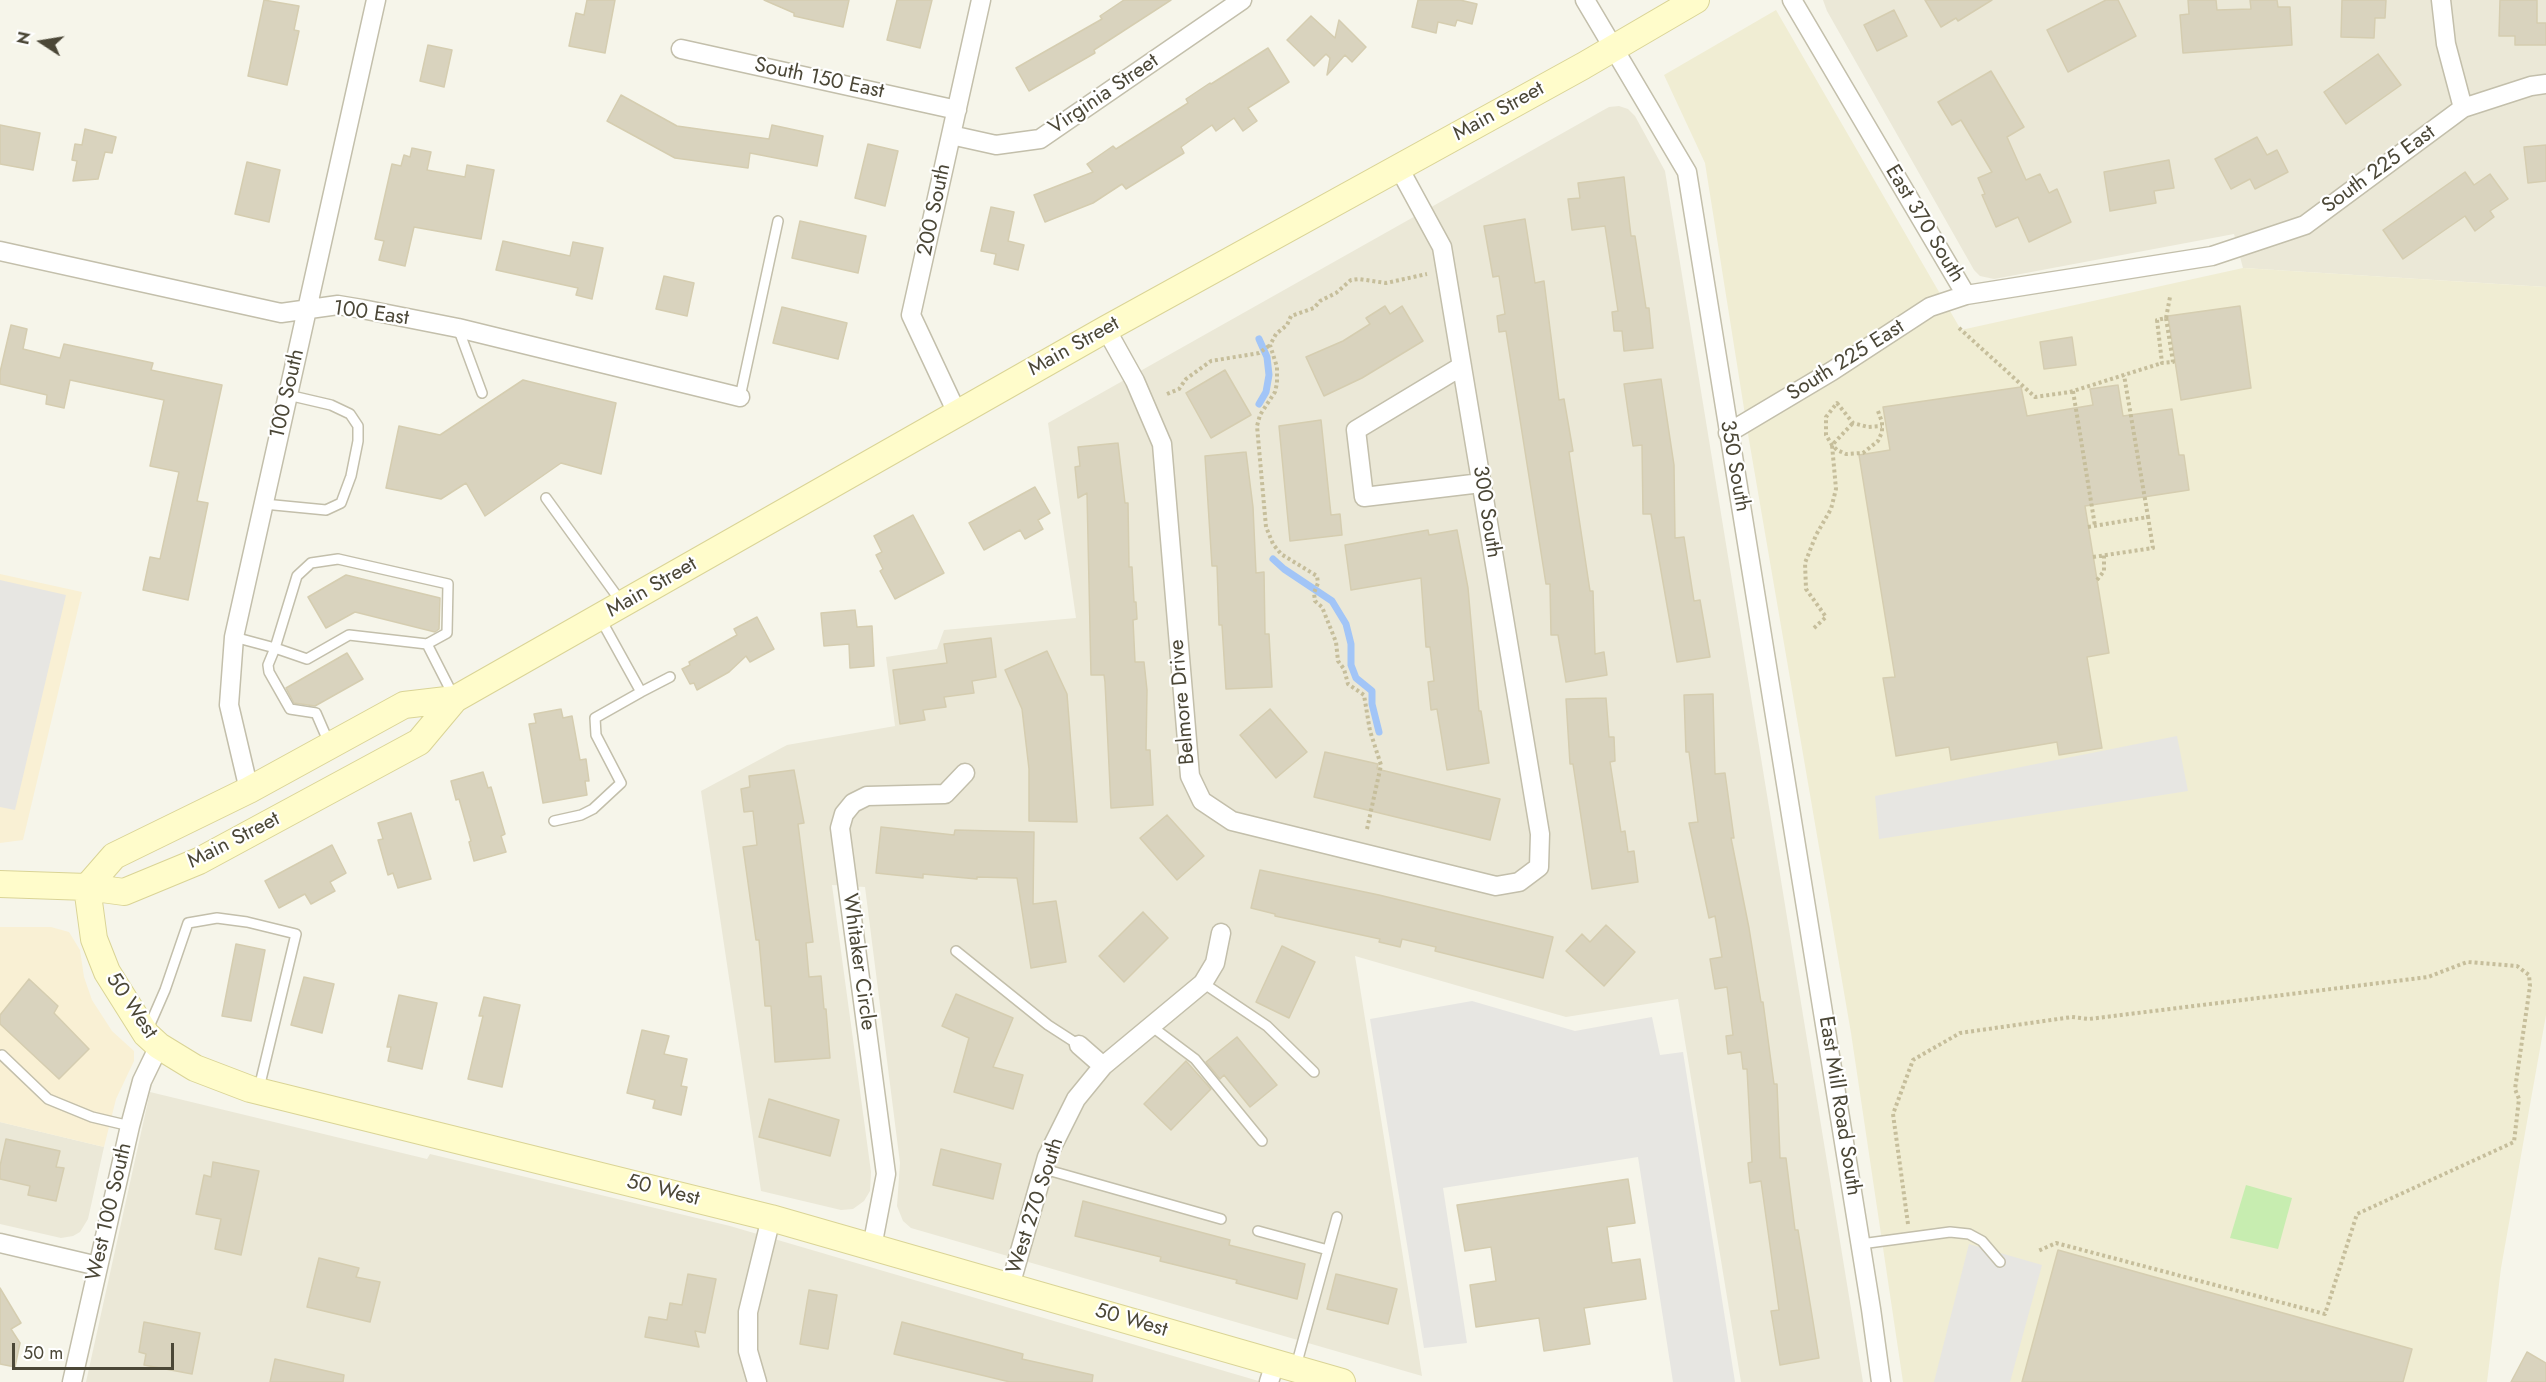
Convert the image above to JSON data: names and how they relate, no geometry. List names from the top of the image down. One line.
{"streets":{"main road":["Main Street","50 West"],"street":["South 150 East","Virginia Street","South 225 East","200 South","East 370 South","100 East","100 South","350 South","300 South","Belmore Drive","Whitaker Circle","East Mill Road South","West 270 South","West 100 South"]},"crossings":[["South 150 East","200 South"],["Virginia Street","200 South"],["Main Street","200 South"],["Main Street","100 South"],["Main Street","350 South"],["Main Street","300 South"],["Main Street","Belmore Drive"],["Main Street","50 West"],["South 225 East","East 370 South"],["South 225 East","350 South"],["100 East","100 South"],["350 South","East Mill Road South"],["300 South","Belmore Drive"],["Whitaker Circle","50 West"],["50 West","West 270 South"],["50 West","West 100 South"]],"scale_bar":"50 m","north":"left"}
